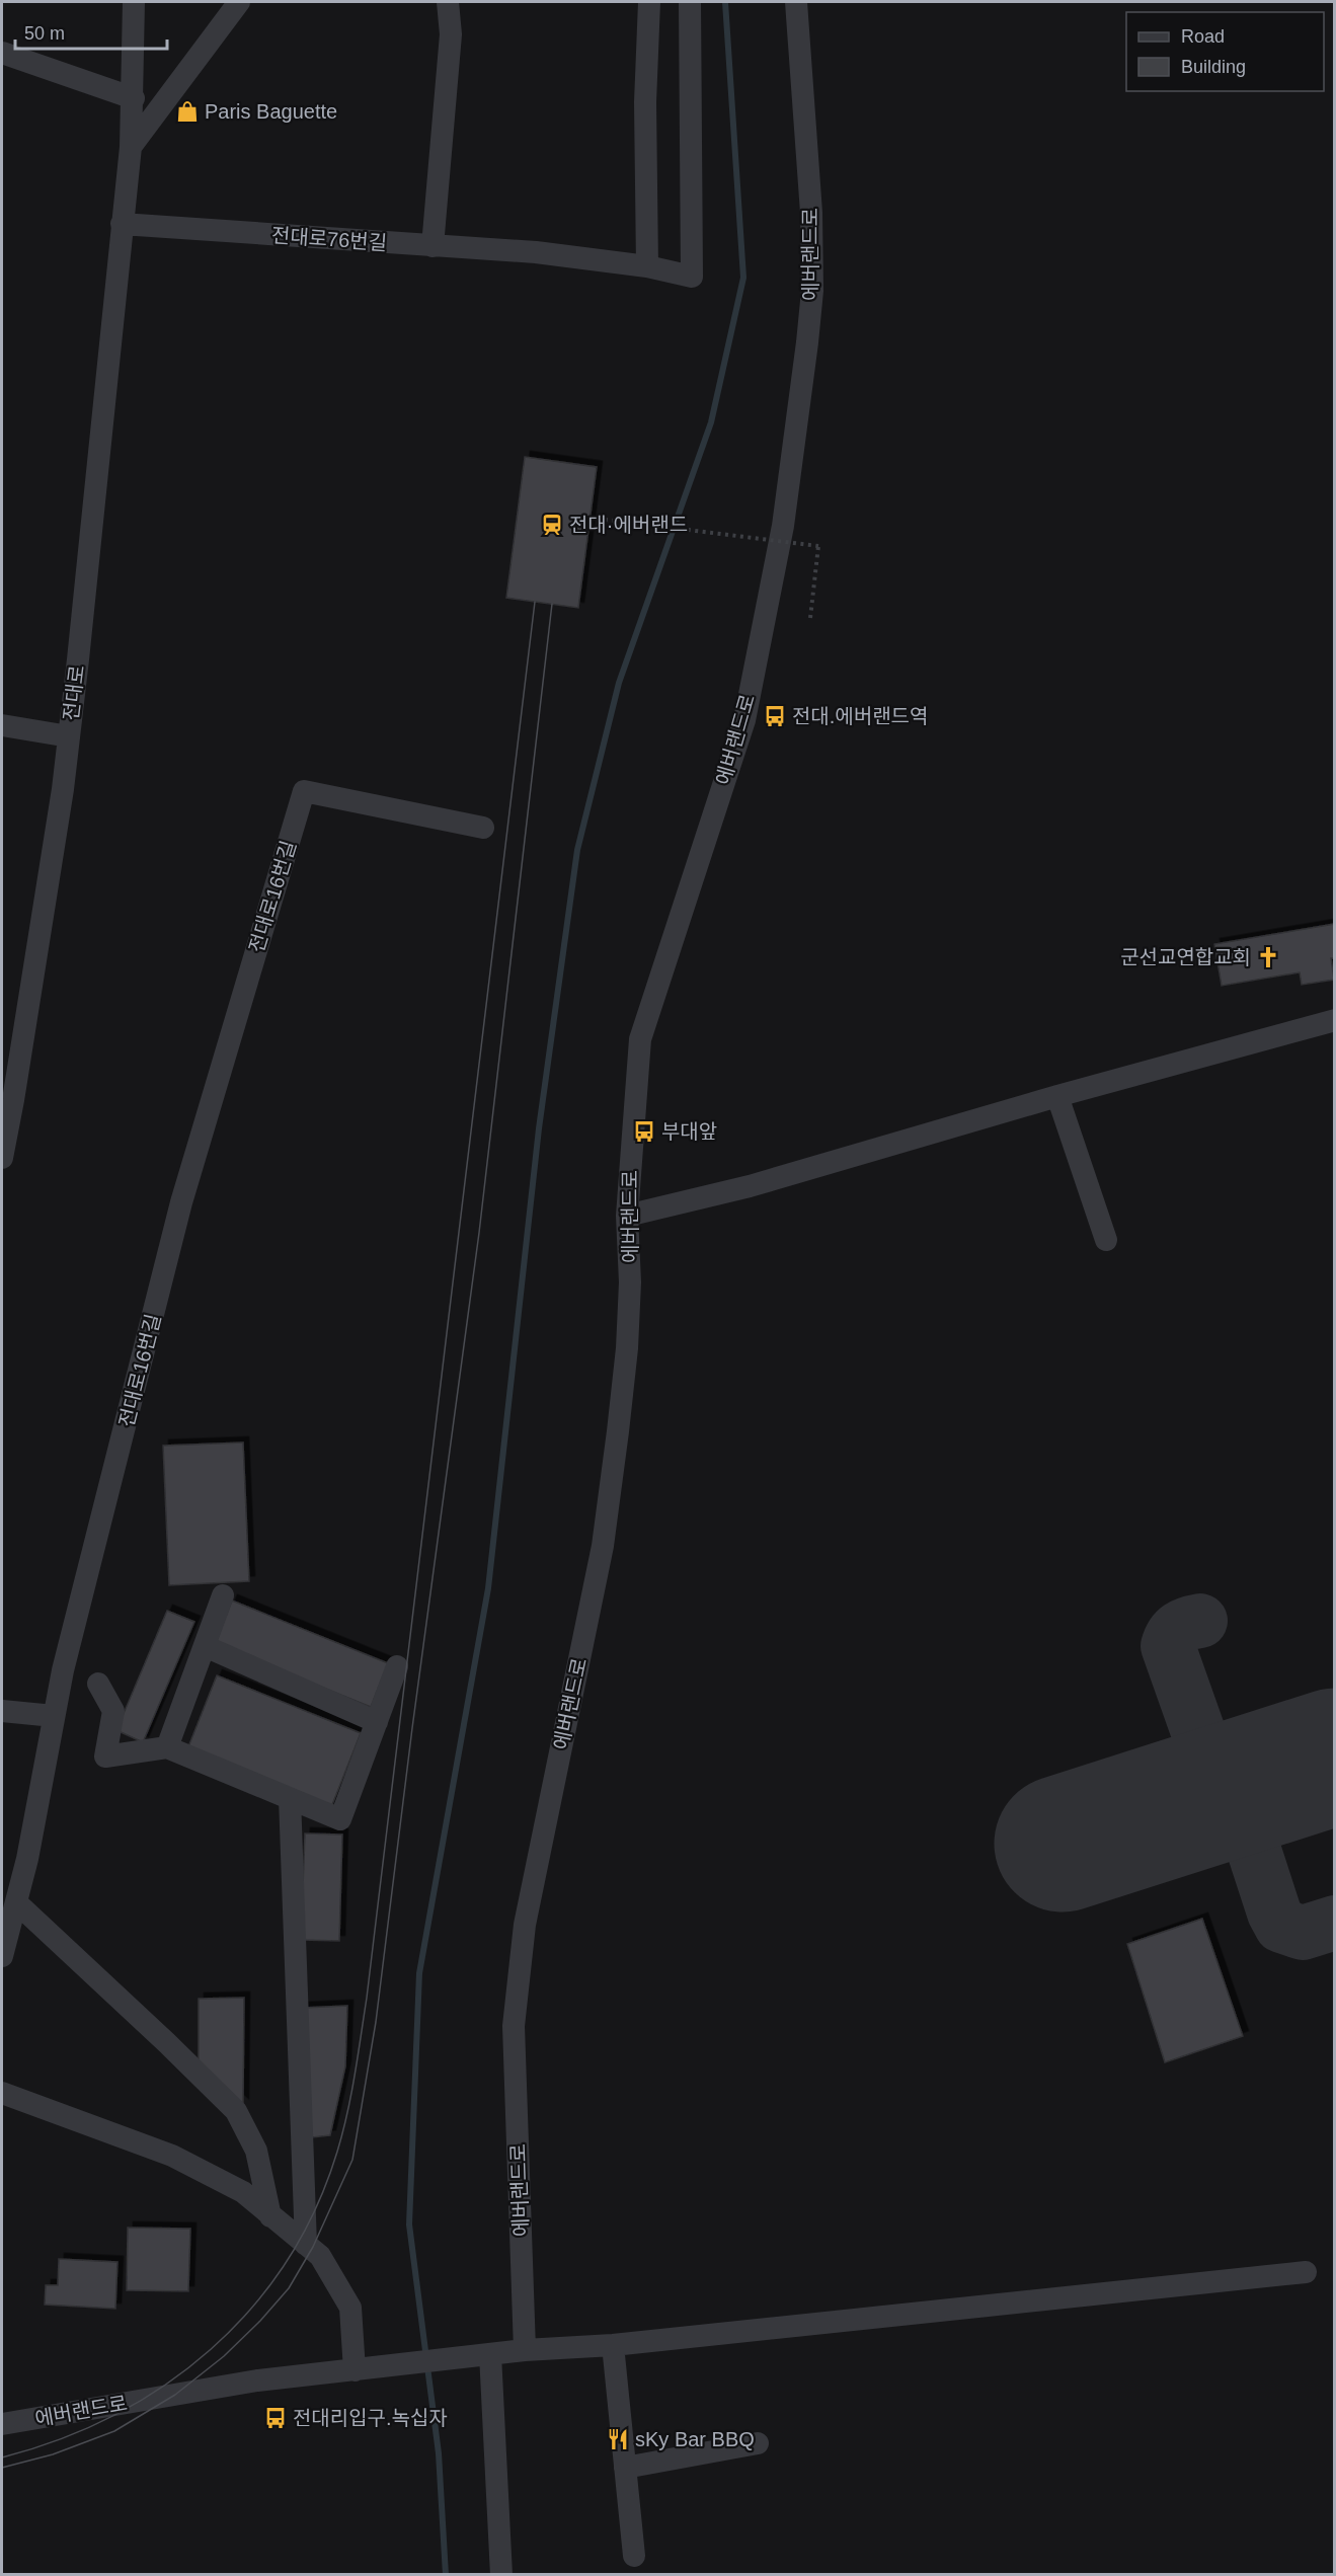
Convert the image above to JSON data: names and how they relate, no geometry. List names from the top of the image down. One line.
{"streets":{"street":["전대로76번길","에버랜드로","전대로","전대로16번길"]},"crossings":[["전대로76번길","전대로"]],"places":{"shop":["Paris Baguette"],"station":["전대·에버랜드"],"bus stop":["전대.에버랜드역","부대앞","전대리입구.녹십자"],"church":["군선교연합교회"],"restaurant":["sKy Bar BBQ"]},"legend":["Road","Building"],"scale_bar":"50 m"}
